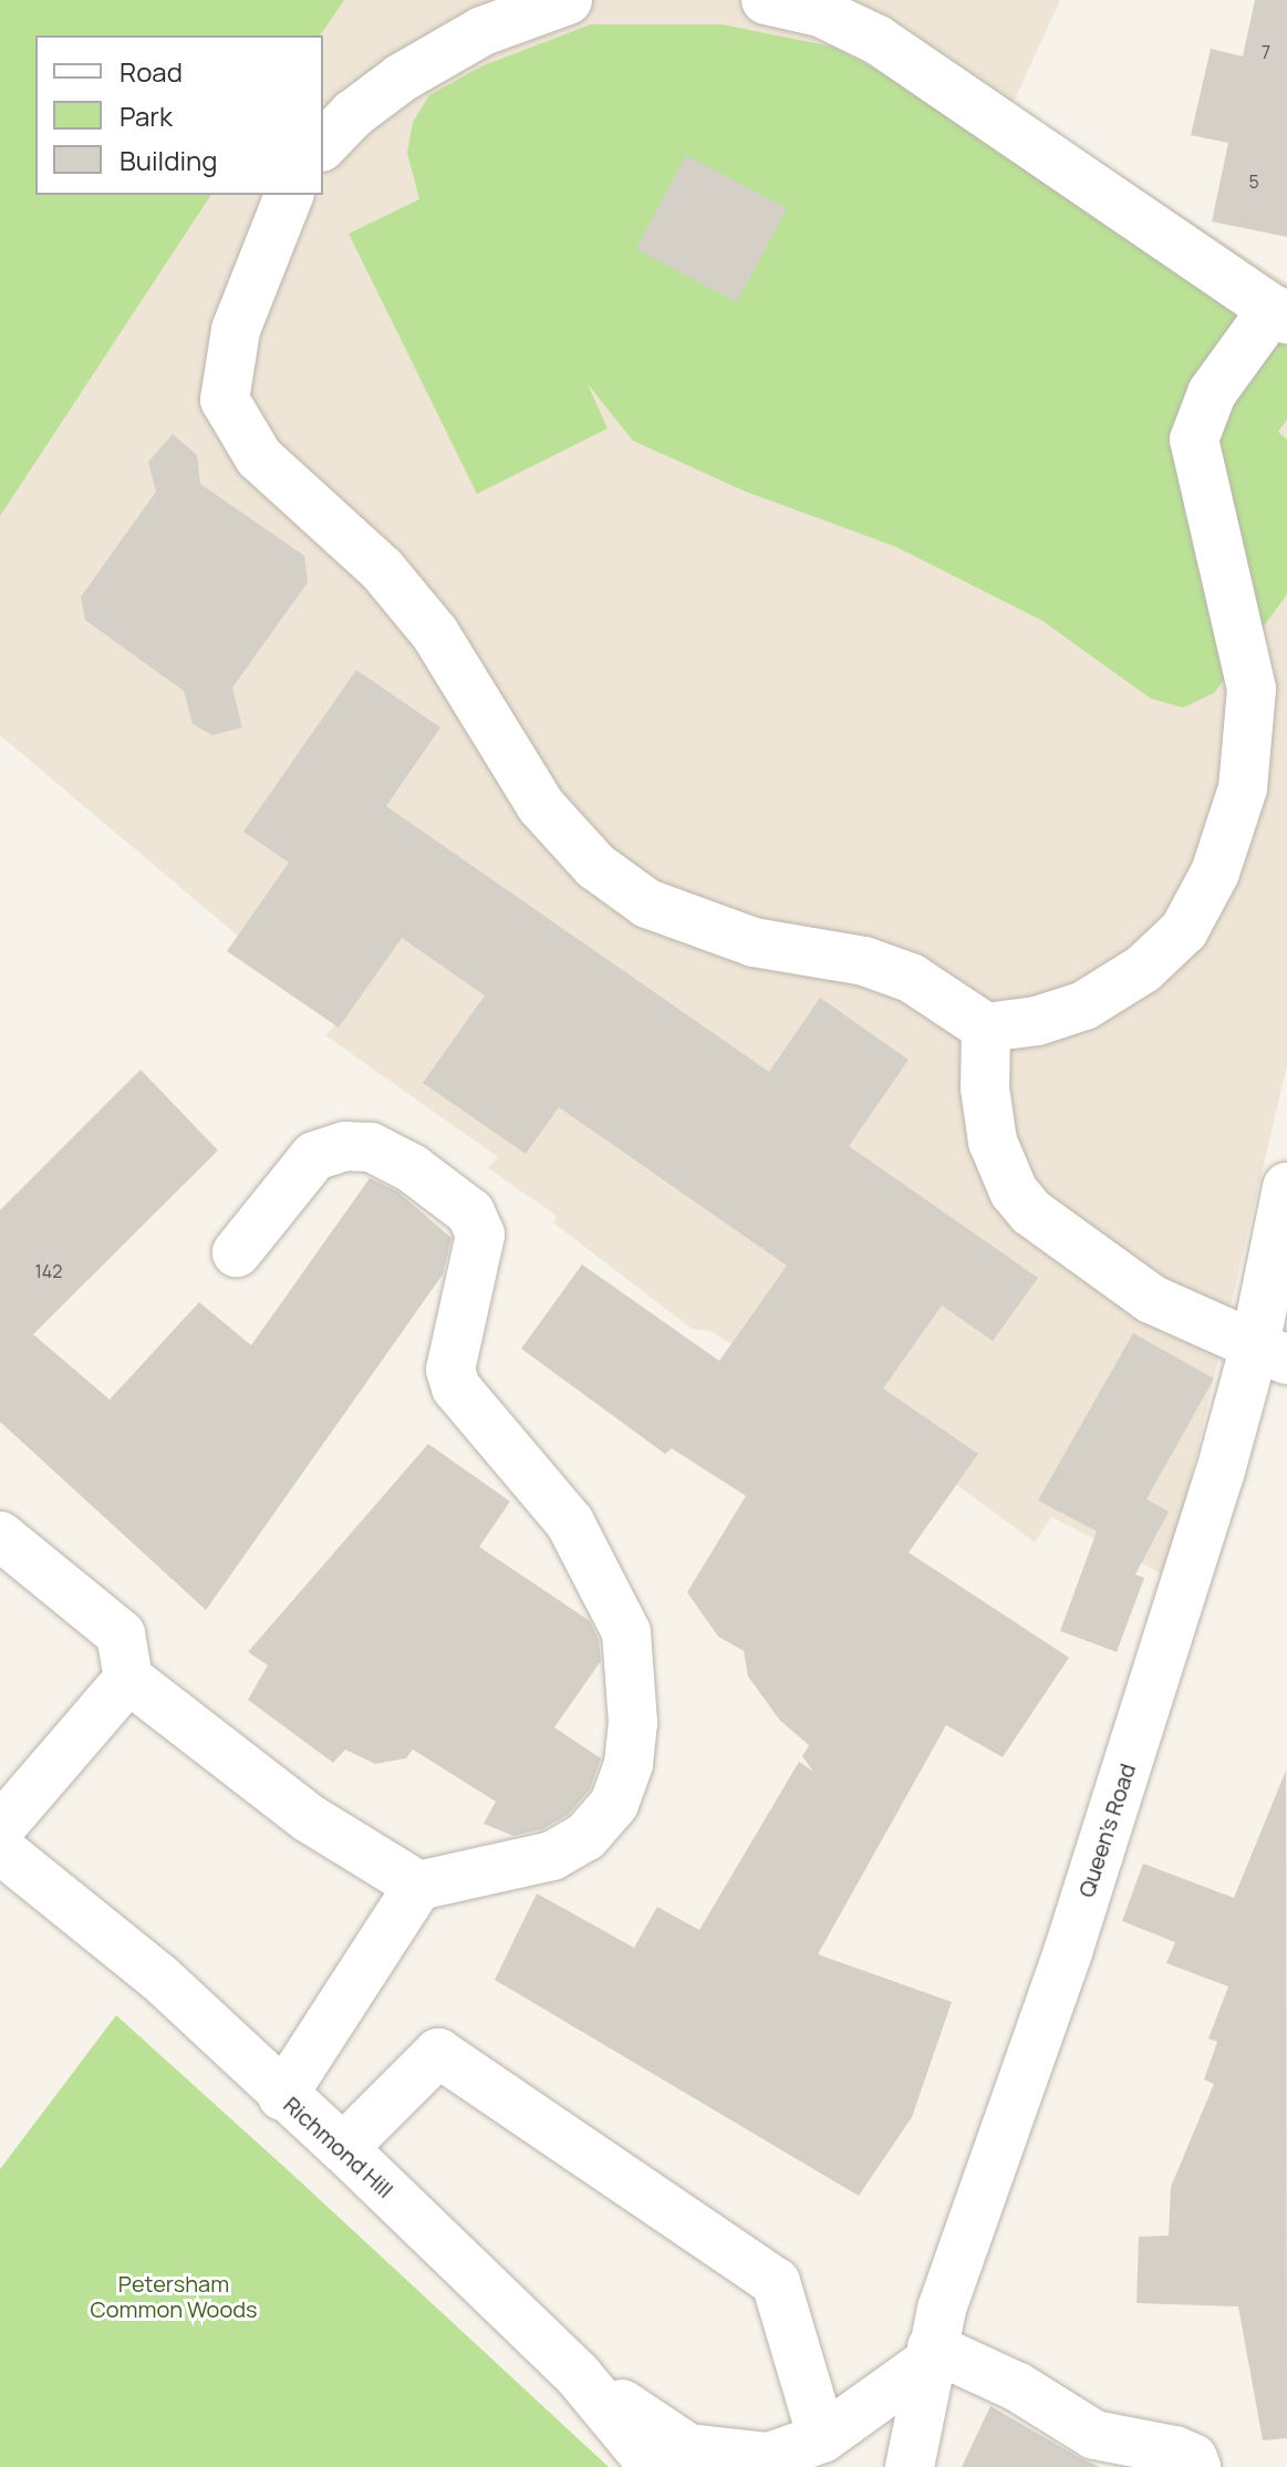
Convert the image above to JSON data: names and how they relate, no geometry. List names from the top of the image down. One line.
{"streets":{"main road":["Queen's Road","Richmond Hill"]},"parks":["Petersham Common Woods"],"house_numbers":["7","5","142"],"legend":["Road","Park","Building"]}
